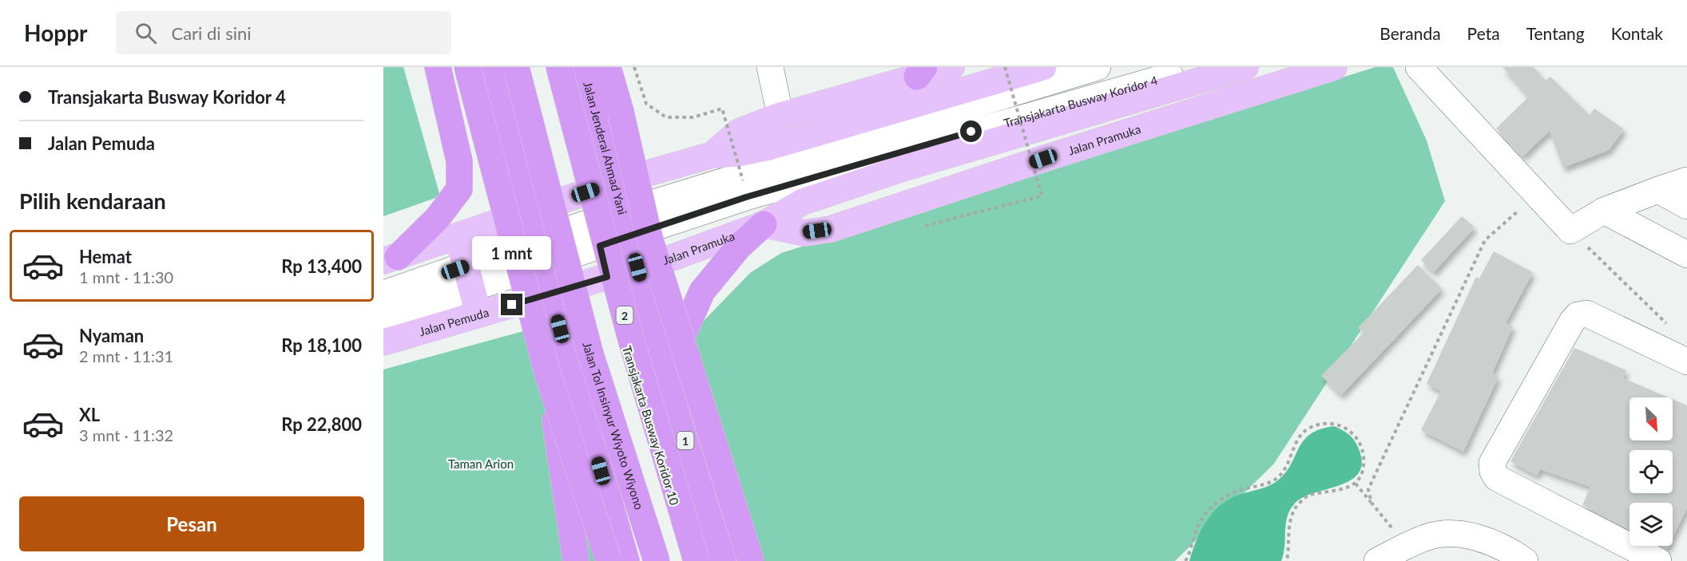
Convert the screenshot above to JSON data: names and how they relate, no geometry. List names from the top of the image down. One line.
{"streets":{"highway":["Jalan Jenderal Ahmad Yani","2","Jalan Tol Insinyur Wiyoto Wiyono","1"],"main road":["Jalan Pramuka","Jalan Pemuda"],"street":["Transjakarta Busway Koridor 4","Transjakarta Busway Koridor 10"]},"crossings":[["Transjakarta Busway Koridor 4","Jalan Jenderal Ahmad Yani"],["Transjakarta Busway Koridor 4","Transjakarta Busway Koridor 10"],["Jalan Pramuka","Jalan Jenderal Ahmad Yani"],["Jalan Pramuka","Jalan Pemuda"],["Jalan Pramuka","Transjakarta Busway Koridor 10"]],"parks":["Taman Arion"],"north":"bottom right","page":{"header":"Hoppr","search":"Cari di sini","nav":["Beranda","Peta","Tentang","Kontak"],"banner":["Transjakarta Busway Koridor 4","Jalan Pemuda"],"heading":"Pilih kendaraan","list":[{"name":"Hemat","note":"1 mnt · 11:30","value":"Rp 13,400"},{"name":"Nyaman","note":"2 mnt · 11:31","value":"Rp 18,100"},{"name":"XL","note":"3 mnt · 11:32","value":"Rp 22,800"}],"bubble":"1 mnt","buttons":"Pesan"}}
